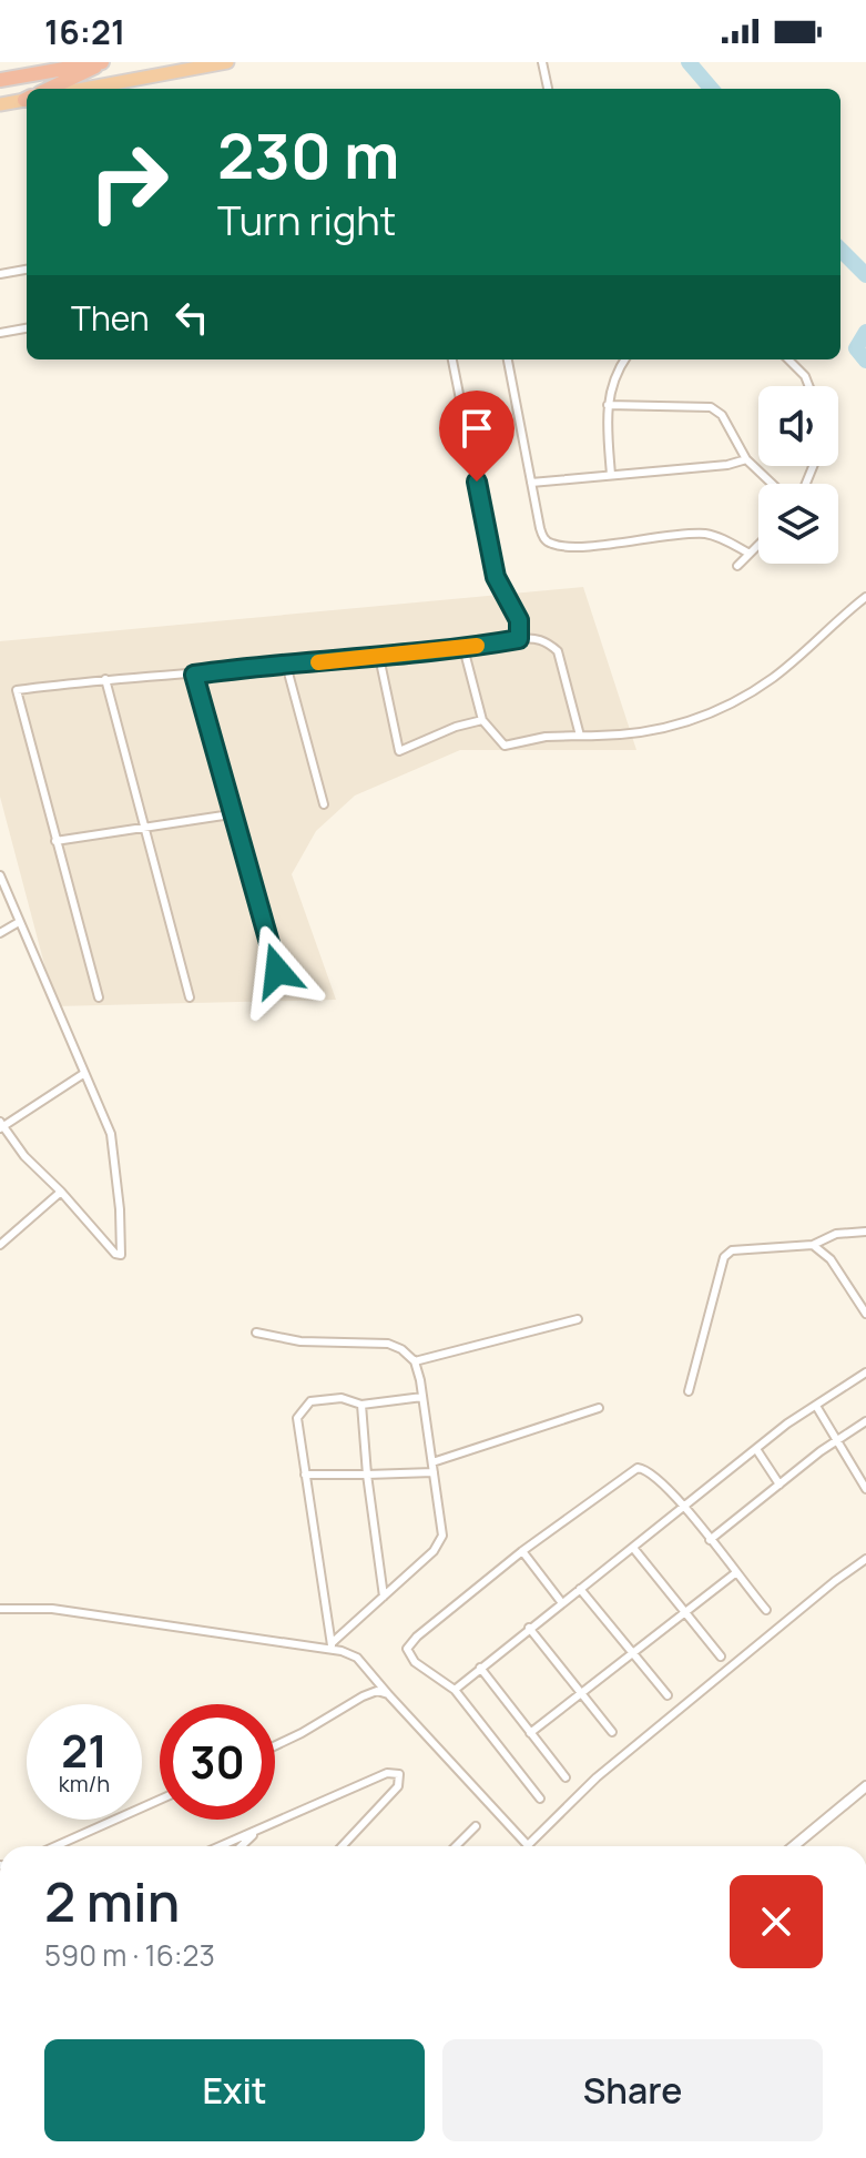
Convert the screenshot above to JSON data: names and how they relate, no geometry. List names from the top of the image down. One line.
{"page":{"status":"16:21","turn":["230 m","Turn right"],"then":"Then","speed":"21 km/h","limit":"30","heading":["2 min","590 m · 16:23"],"buttons":["Exit","Share"]}}
